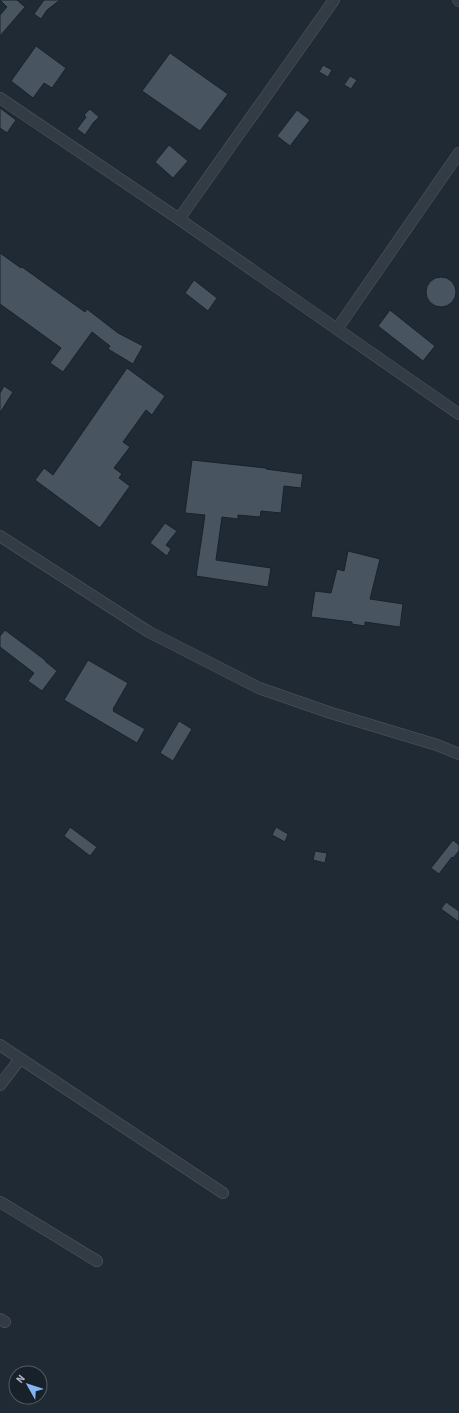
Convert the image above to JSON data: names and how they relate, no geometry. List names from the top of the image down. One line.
{"north":"top left"}
